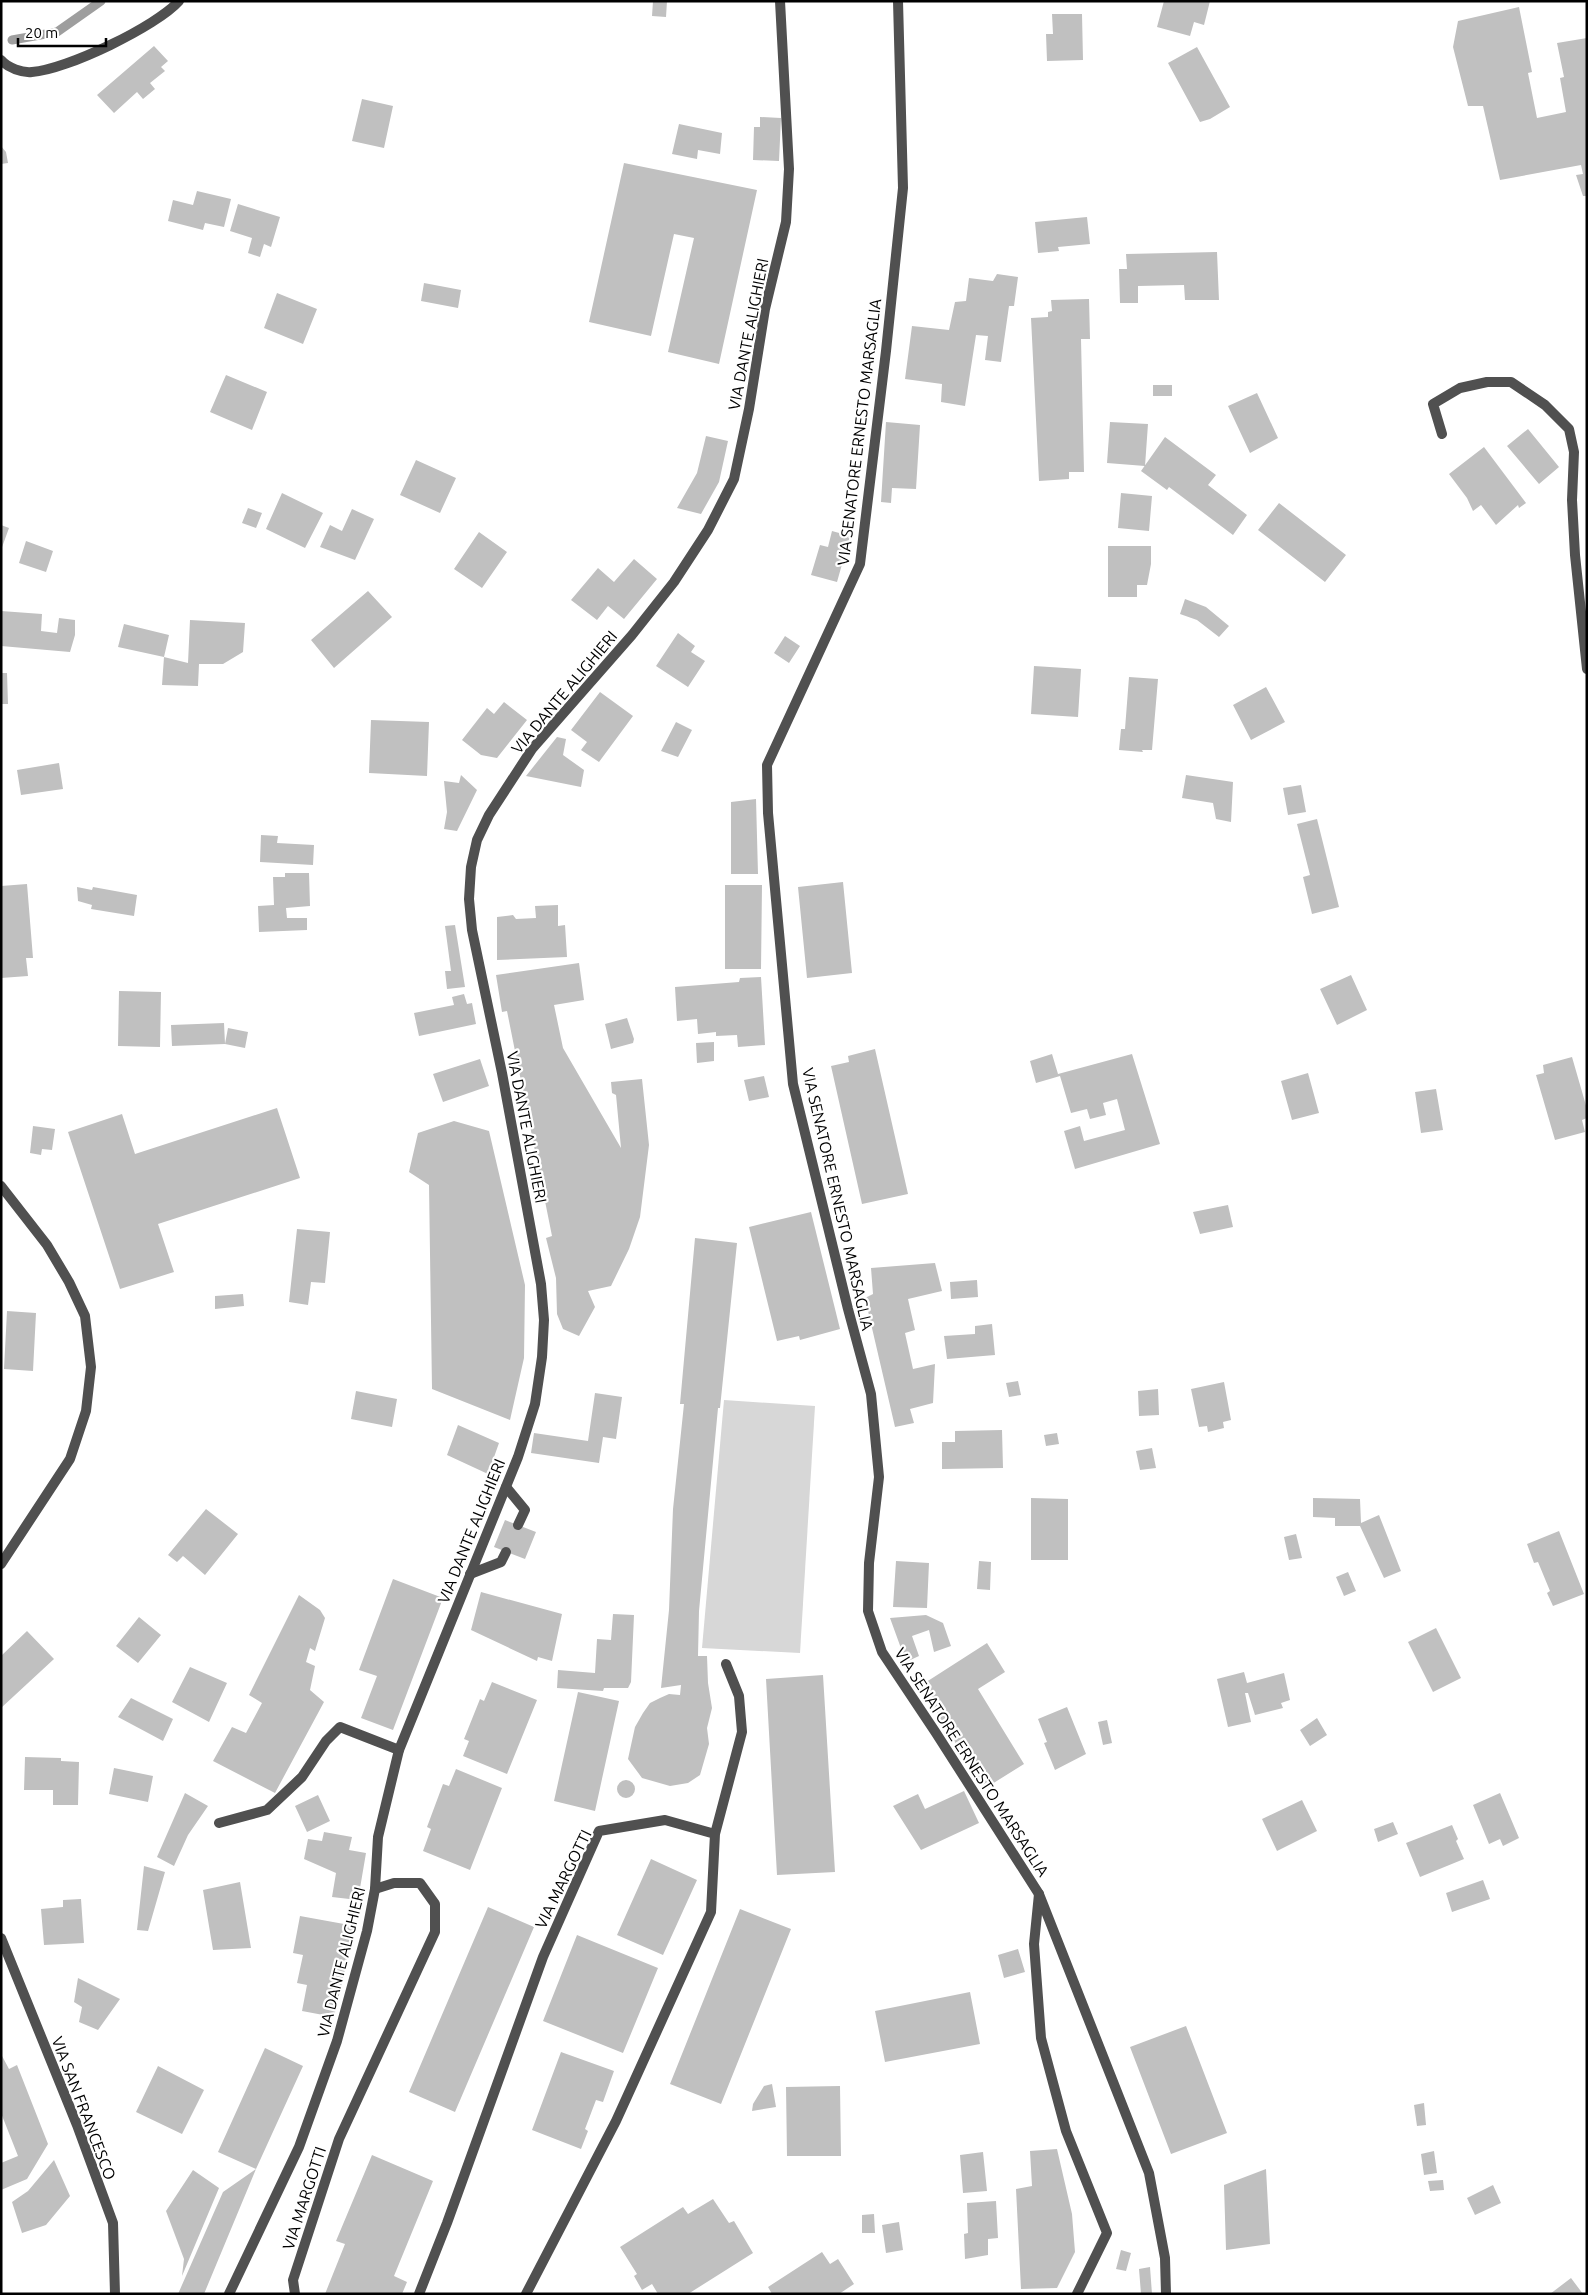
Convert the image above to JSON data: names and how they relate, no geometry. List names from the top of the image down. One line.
{"streets":{"street":["VIA DANTE ALIGHIERI","VIA SENATORE ERNESTO MARSAGLIA","VIA MARGOTTI","VIA SAN FRANCESCO"]},"crossings":[["VIA DANTE ALIGHIERI","VIA MARGOTTI"]],"scale_bar":"20 m"}
